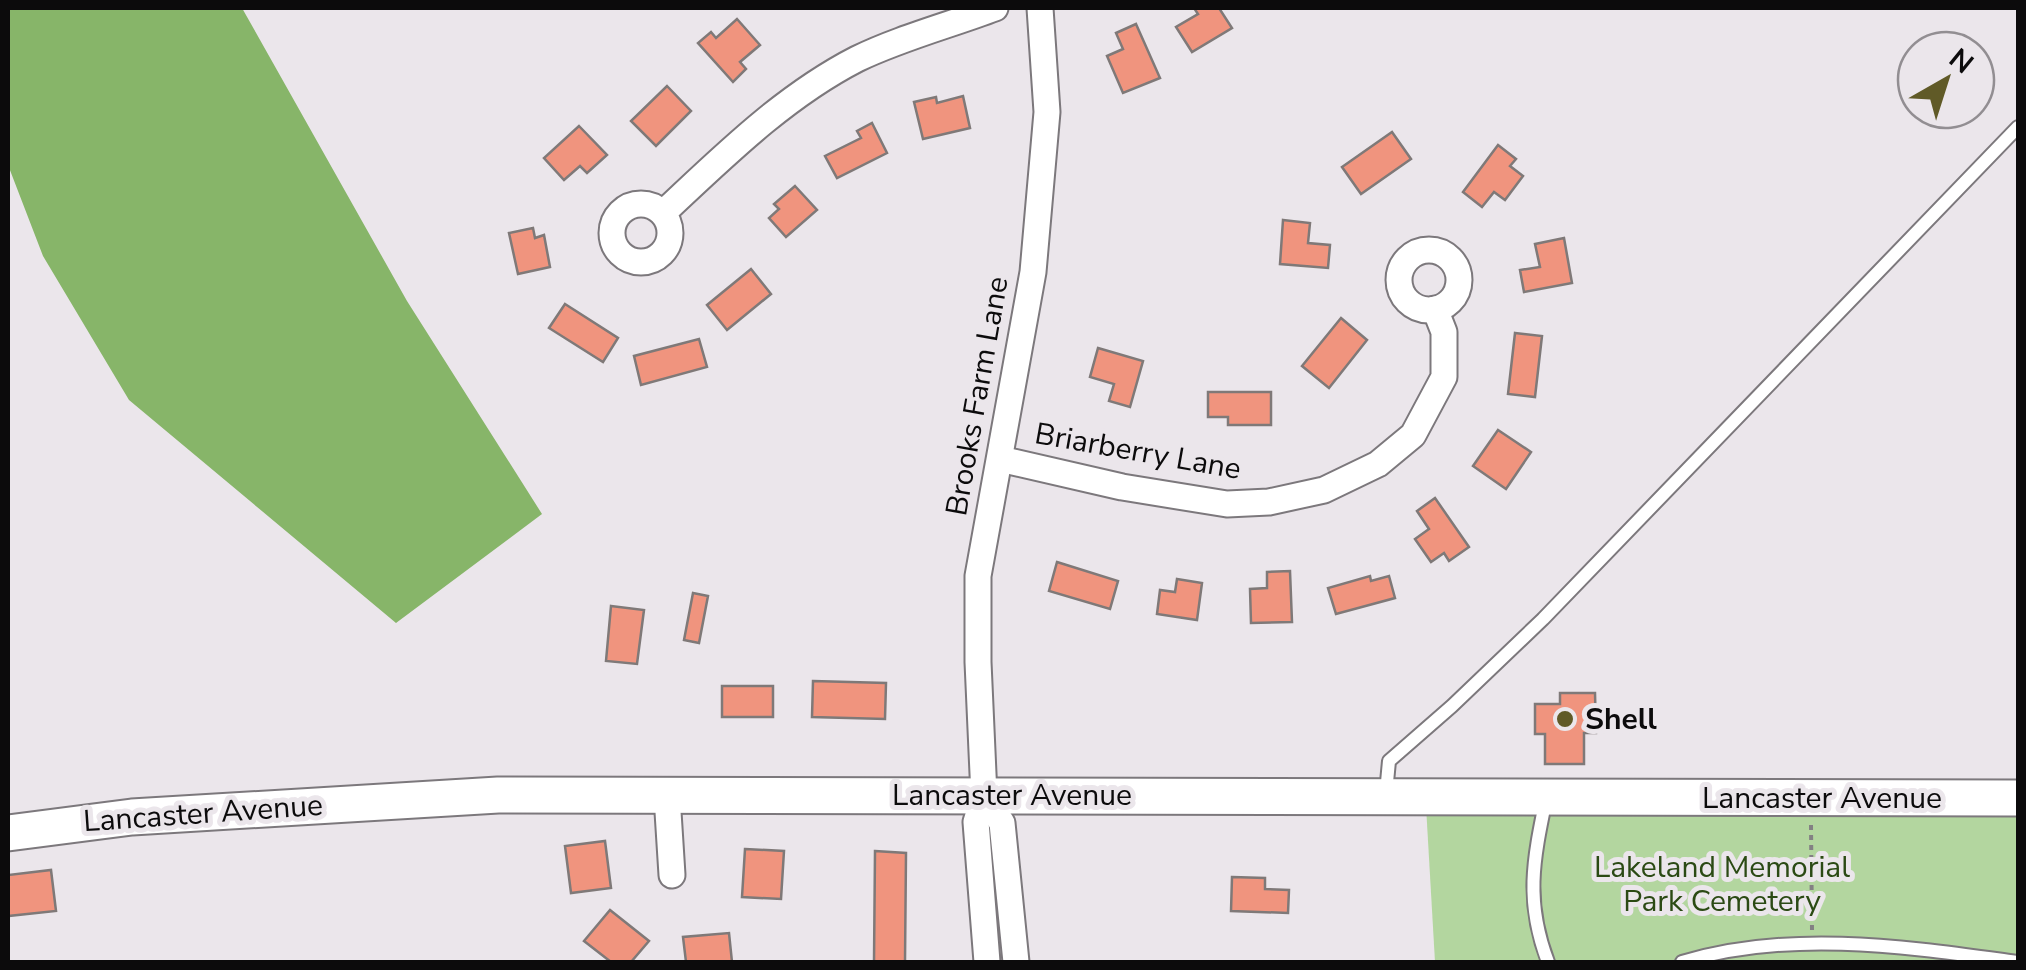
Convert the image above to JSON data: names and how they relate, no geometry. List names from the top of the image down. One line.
{"streets":{"main road":["Lancaster Avenue"],"street":["Brooks Farm Lane","Briarberry Lane"]},"crossings":[["Brooks Farm Lane","Briarberry Lane"],["Brooks Farm Lane","Lancaster Avenue"]],"parks":["Lakeland Memorial Park Cemetery"],"places":["Shell"],"north":"top right"}
